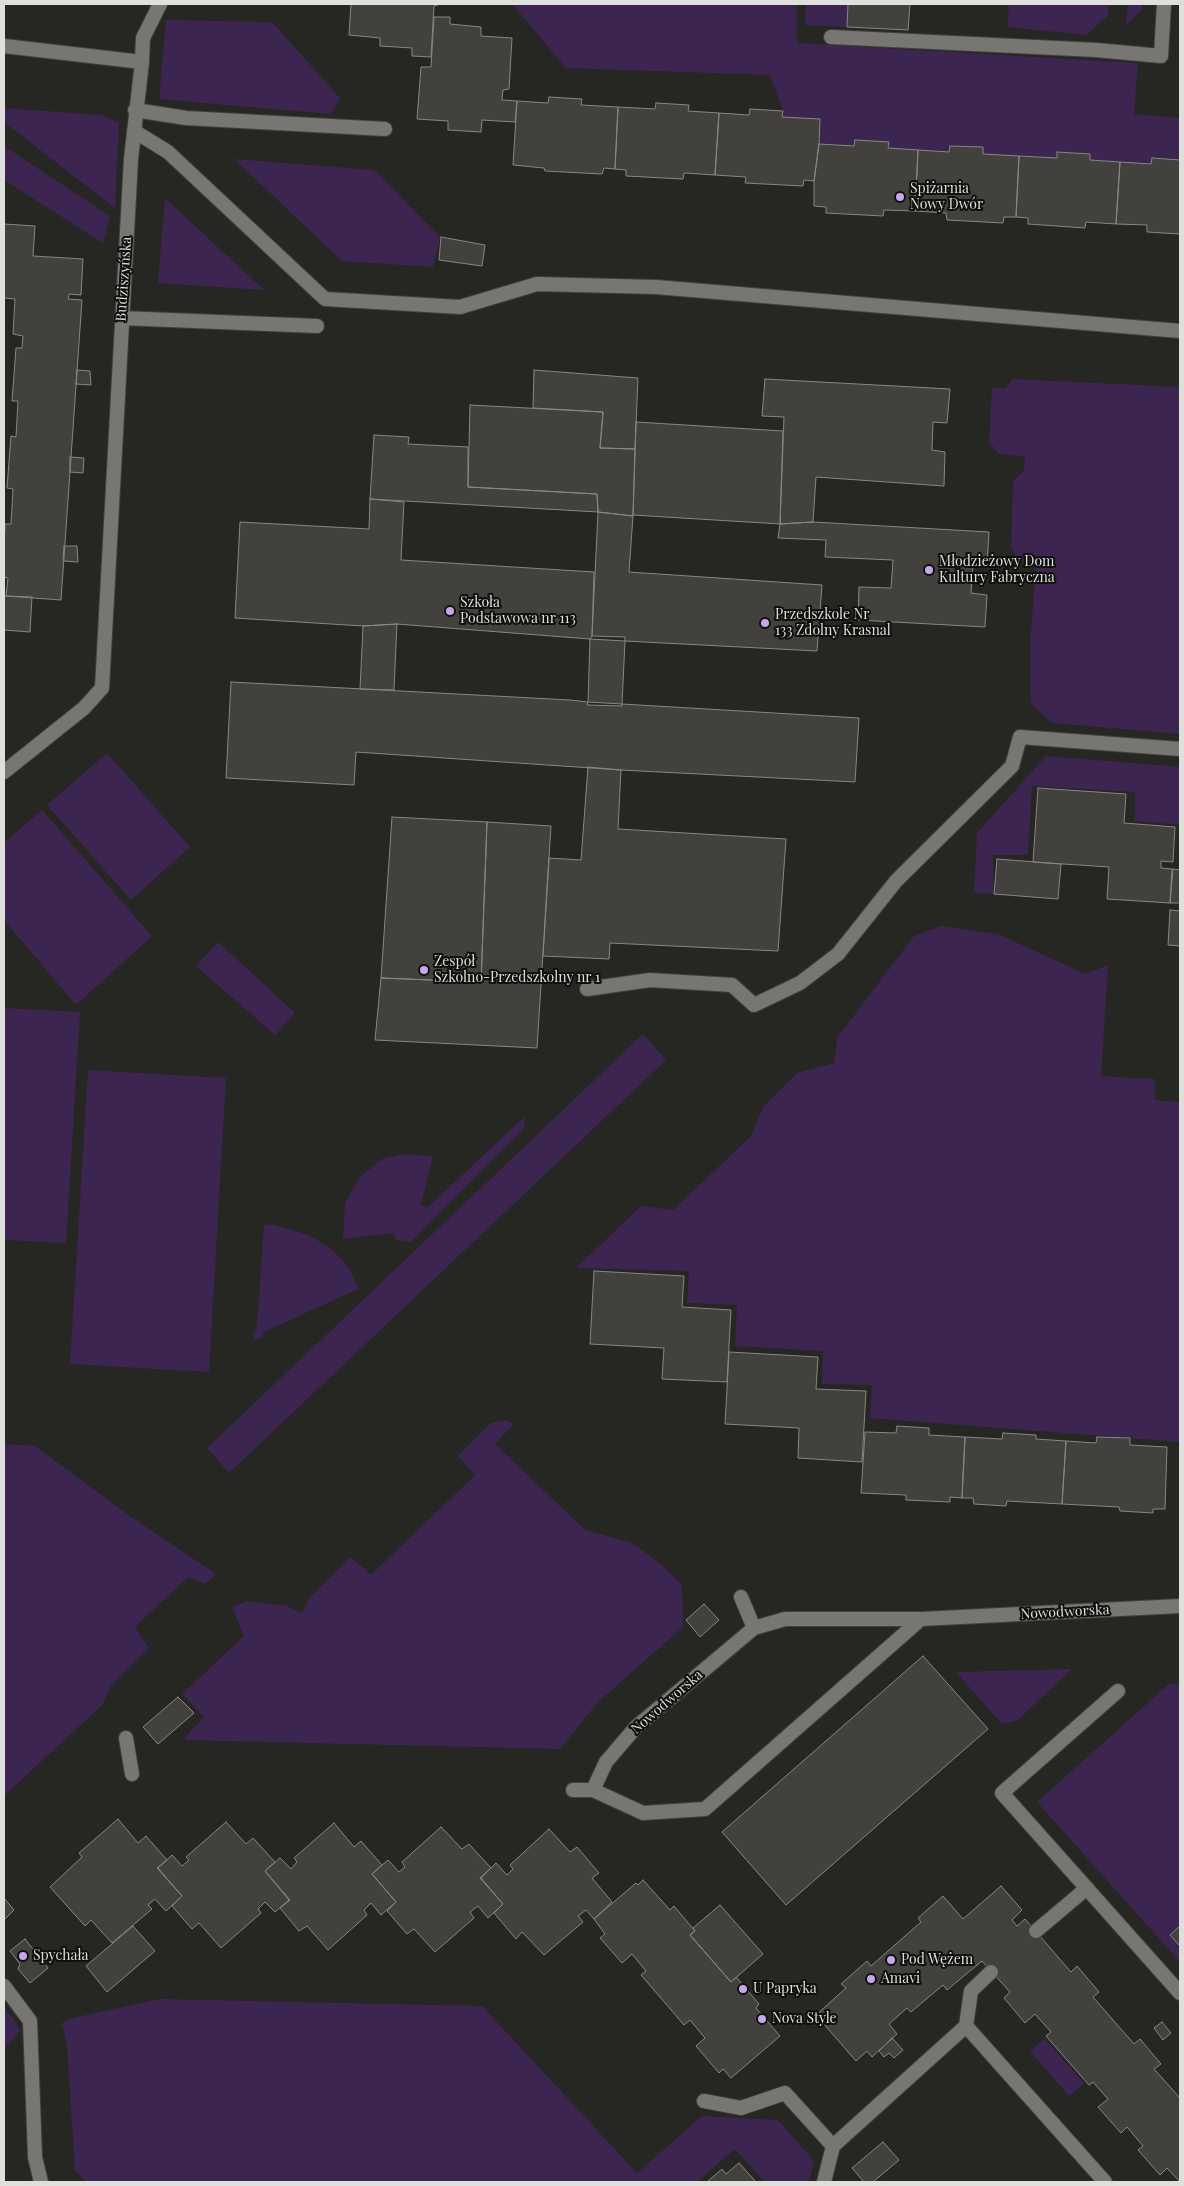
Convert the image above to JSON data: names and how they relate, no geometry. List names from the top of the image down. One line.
{"streets":{"street":["Budziszyńska","Nowodworska"]},"places":["Spiżarnia Nowy Dwór","Młodzieżowy Dom Kultury Fabryczna","Szkoła Podstawowa nr 113","Przedszkole Nr 133 Zdolny Krasnal","Zespół Szkolno-Przedszkolny nr 1","Spychała","Pod Wężem","Amavi","U Papryka","Nova Style"]}
